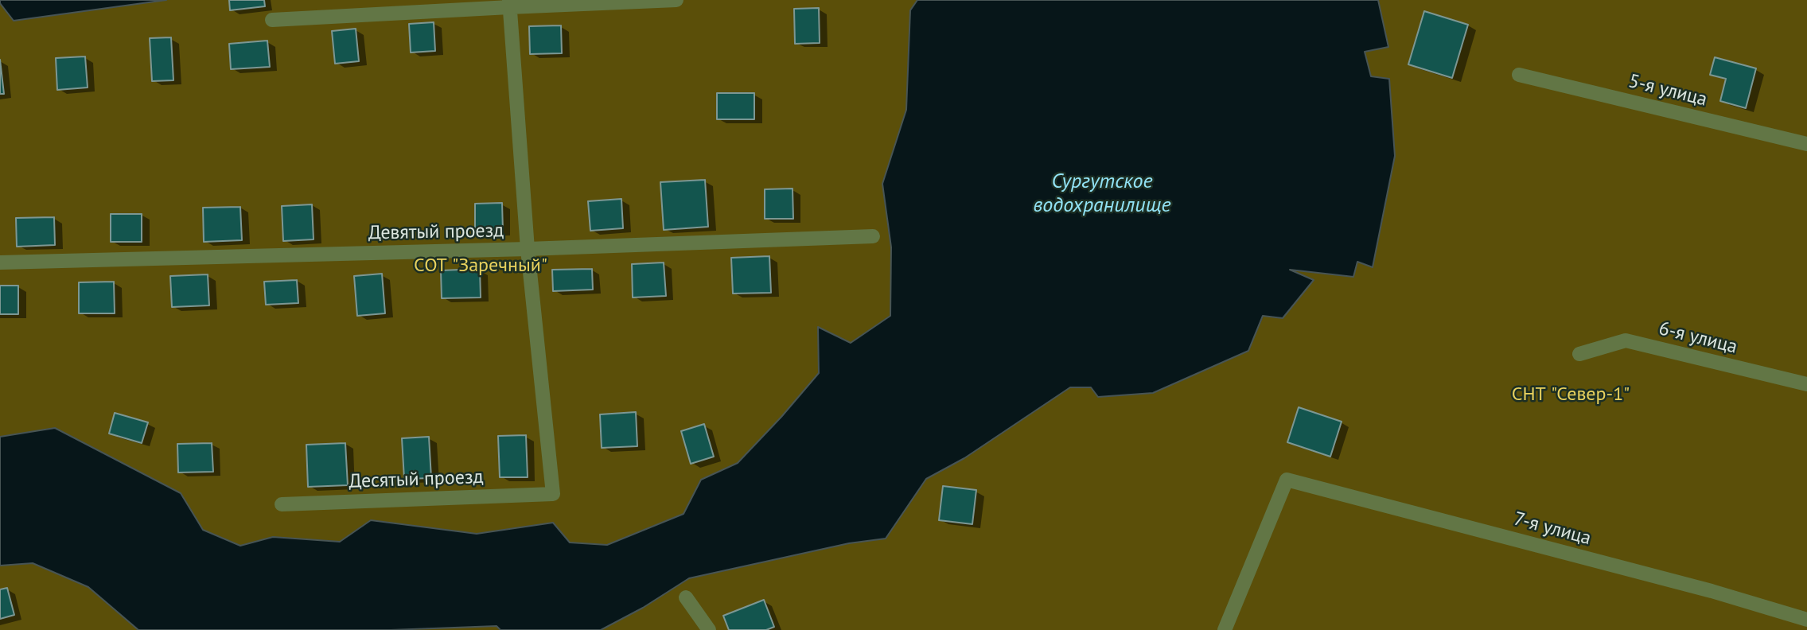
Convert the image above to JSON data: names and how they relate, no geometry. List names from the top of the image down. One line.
{"streets":{"street":["5-я улица","Девятый проезд","6-я улица","Десятый проезд","7-я улица"]},"crossings":[["Девятый проезд","Десятый проезд"]],"water":["Сургутское водохранилище"],"parks":["СОТ \"Заречный\"","СНТ \"Север-1\""]}
